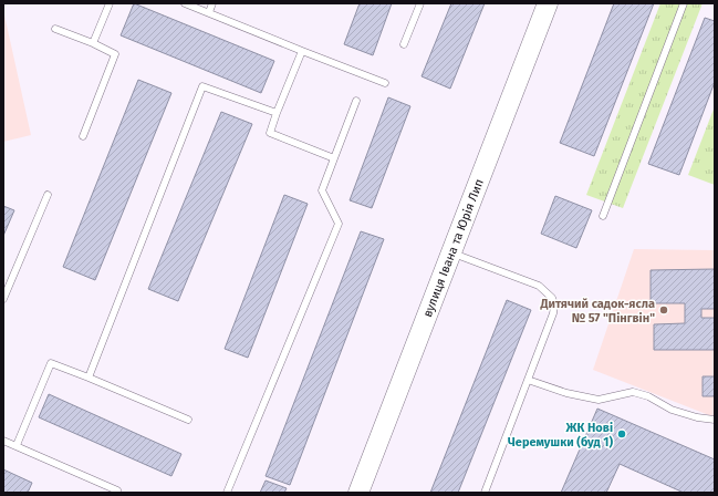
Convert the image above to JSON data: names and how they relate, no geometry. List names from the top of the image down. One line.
{"streets":{"street":["вулиця Івана та Юрія Лип"]},"places":["Дитячий садок-ясла № 57 \"Пінгвін\"","ЖК Нові Черемушки (буд 1)"]}
